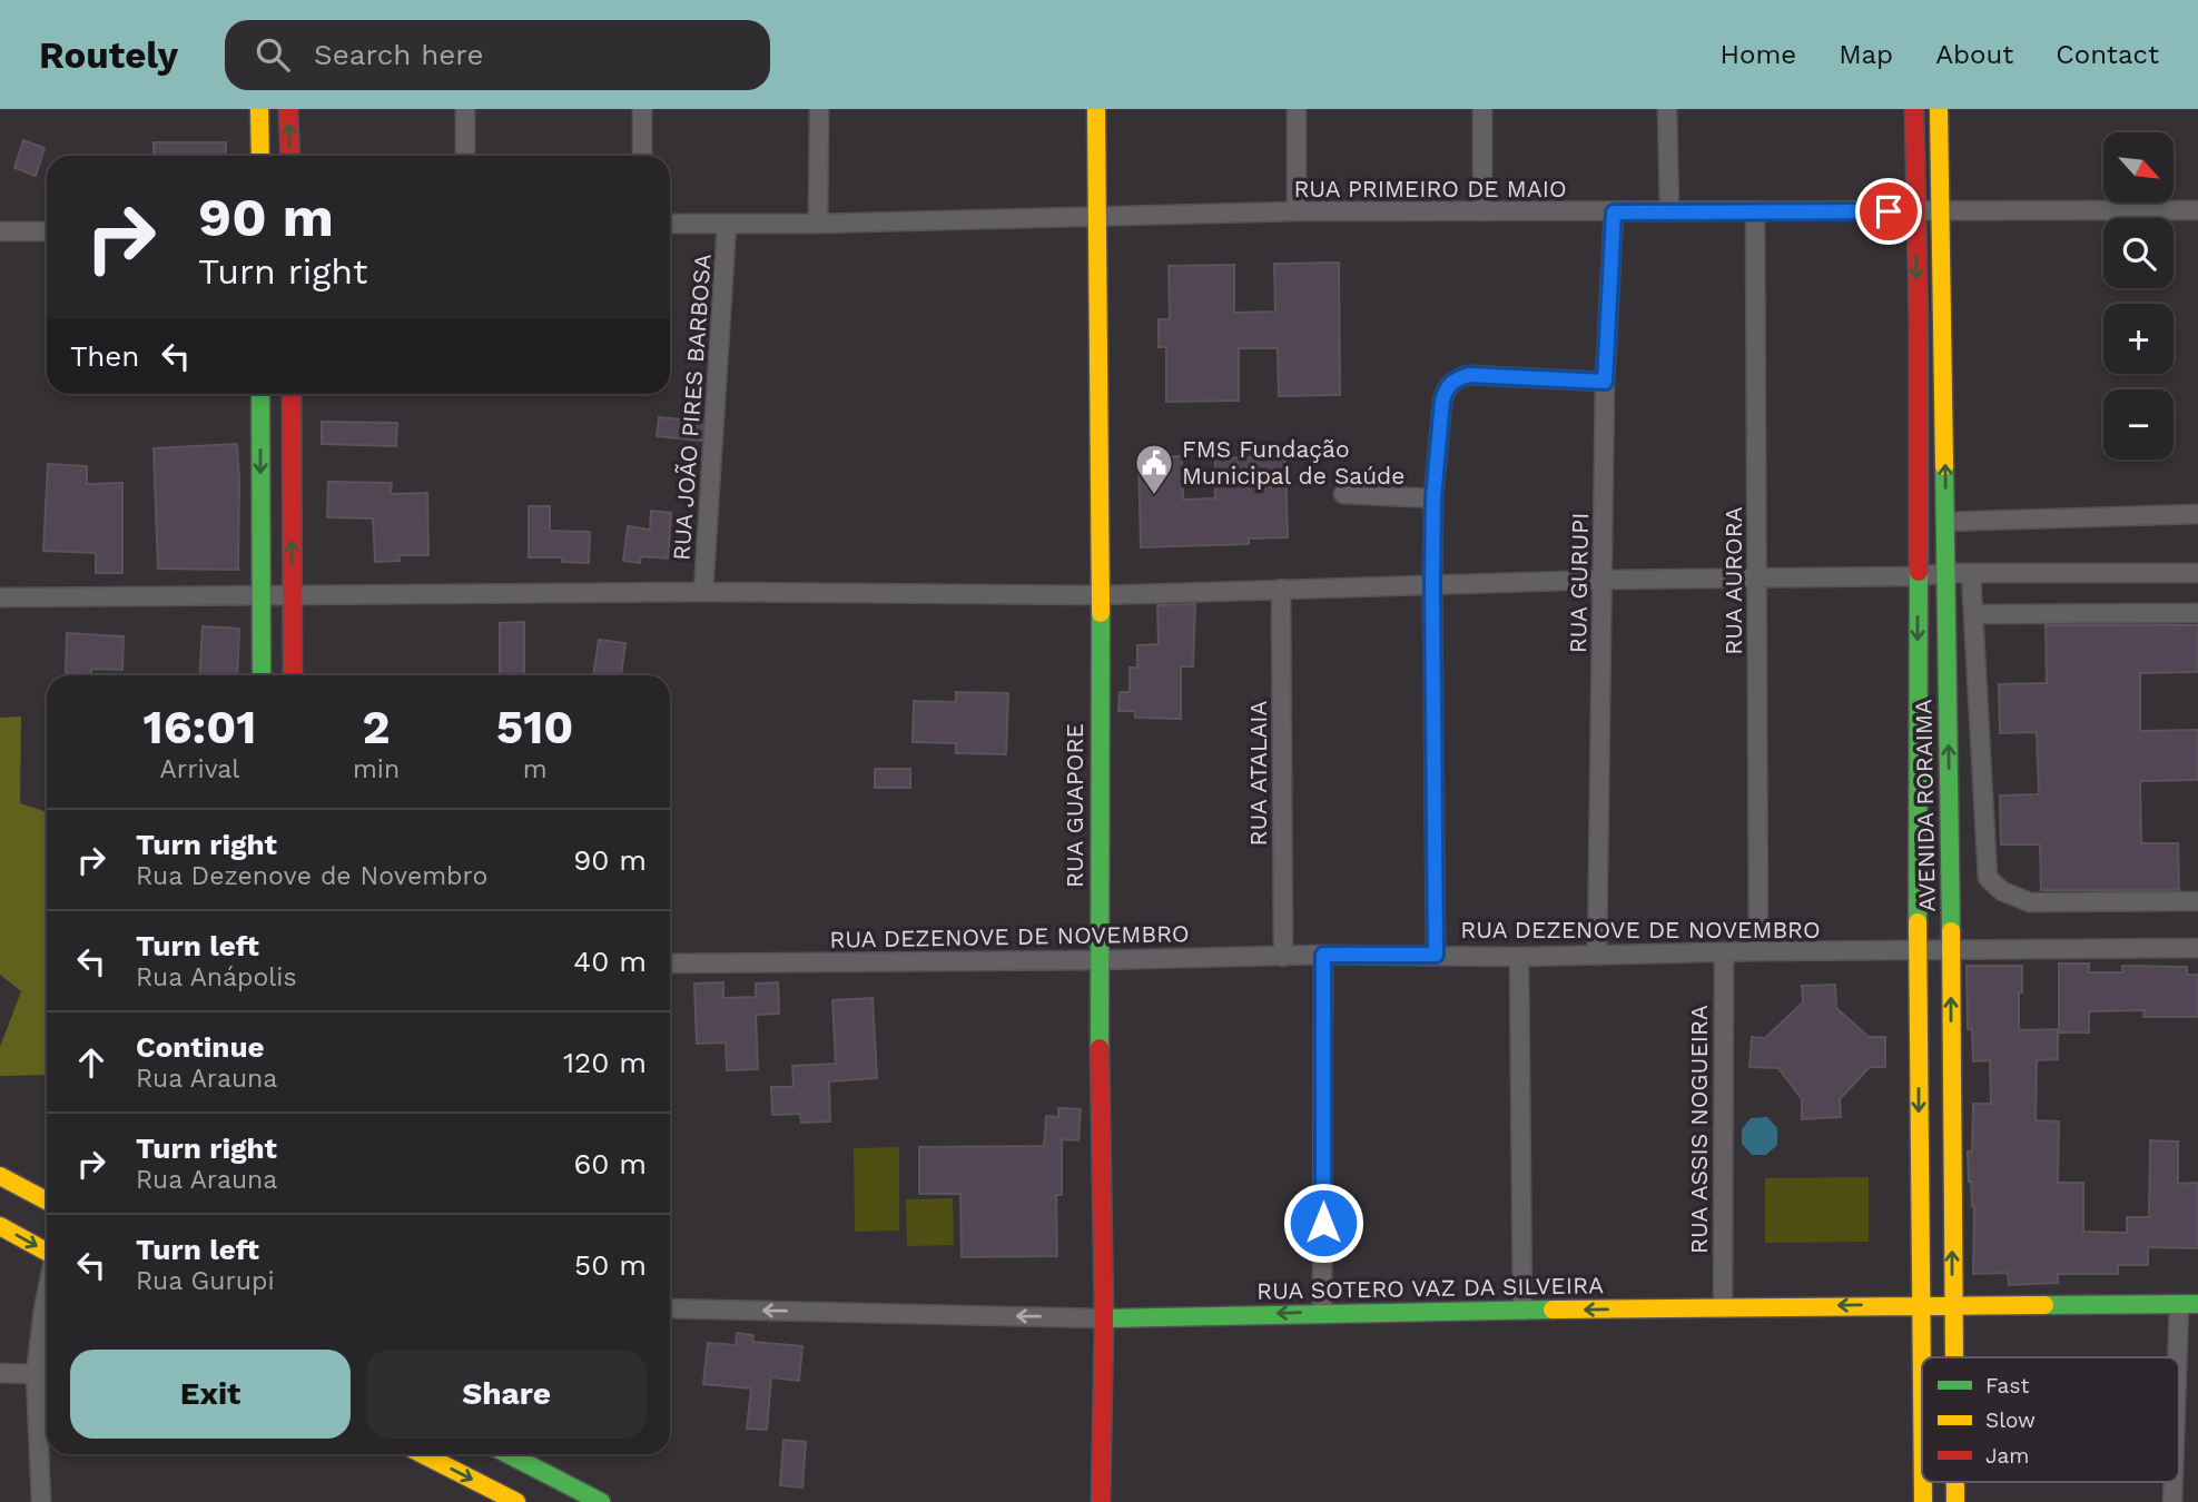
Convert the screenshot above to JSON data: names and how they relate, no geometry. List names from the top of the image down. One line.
{"streets":{"street":["RUA PRIMEIRO DE MAIO","RUA JOÃO PIRES BARBOSA","RUA AURORA","RUA GURUPI","RUA ATALAIA","RUA GUAPORE","AVENIDA RORAIMA","RUA DEZENOVE DE NOVEMBRO","RUA ASSIS NOGUEIRA","RUA SOTERO VAZ DA SILVEIRA"]},"crossings":[["RUA PRIMEIRO DE MAIO","RUA JOÃO PIRES BARBOSA"],["RUA PRIMEIRO DE MAIO","RUA AURORA"],["RUA PRIMEIRO DE MAIO","RUA GURUPI"],["RUA PRIMEIRO DE MAIO","RUA GUAPORE"],["RUA PRIMEIRO DE MAIO","AVENIDA RORAIMA"],["RUA AURORA","RUA DEZENOVE DE NOVEMBRO"],["RUA GURUPI","RUA DEZENOVE DE NOVEMBRO"],["RUA ATALAIA","RUA DEZENOVE DE NOVEMBRO"],["RUA GUAPORE","RUA DEZENOVE DE NOVEMBRO"],["RUA GUAPORE","RUA SOTERO VAZ DA SILVEIRA"],["AVENIDA RORAIMA","RUA DEZENOVE DE NOVEMBRO"],["AVENIDA RORAIMA","RUA SOTERO VAZ DA SILVEIRA"],["RUA DEZENOVE DE NOVEMBRO","RUA ASSIS NOGUEIRA"],["RUA ASSIS NOGUEIRA","RUA SOTERO VAZ DA SILVEIRA"]],"one_way":["RUA SOTERO VAZ DA SILVEIRA"],"places":{"public building":["FMS Fundação Municipal de Saúde"]},"legend":["Fast","Slow","Jam"],"north":"bottom right","page":{"header":"Routely","search":"Search here","nav":["Home","Map","About","Contact"],"map_buttons":["+","−"],"turn":["90 m","Turn right"],"then":"Then","eta":["16:01","Arrival","2","min","510","m"],"list":[{"name":"Turn right","note":"Rua Dezenove de Novembro","value":"90 m"},{"name":"Turn left","note":"Rua Anápolis","value":"40 m"},{"name":"Continue","note":"Rua Arauna","value":"120 m"},{"name":"Turn right","note":"Rua Arauna","value":"60 m"},{"name":"Turn left","note":"Rua Gurupi","value":"50 m"}],"buttons":["Exit","Share"]}}
